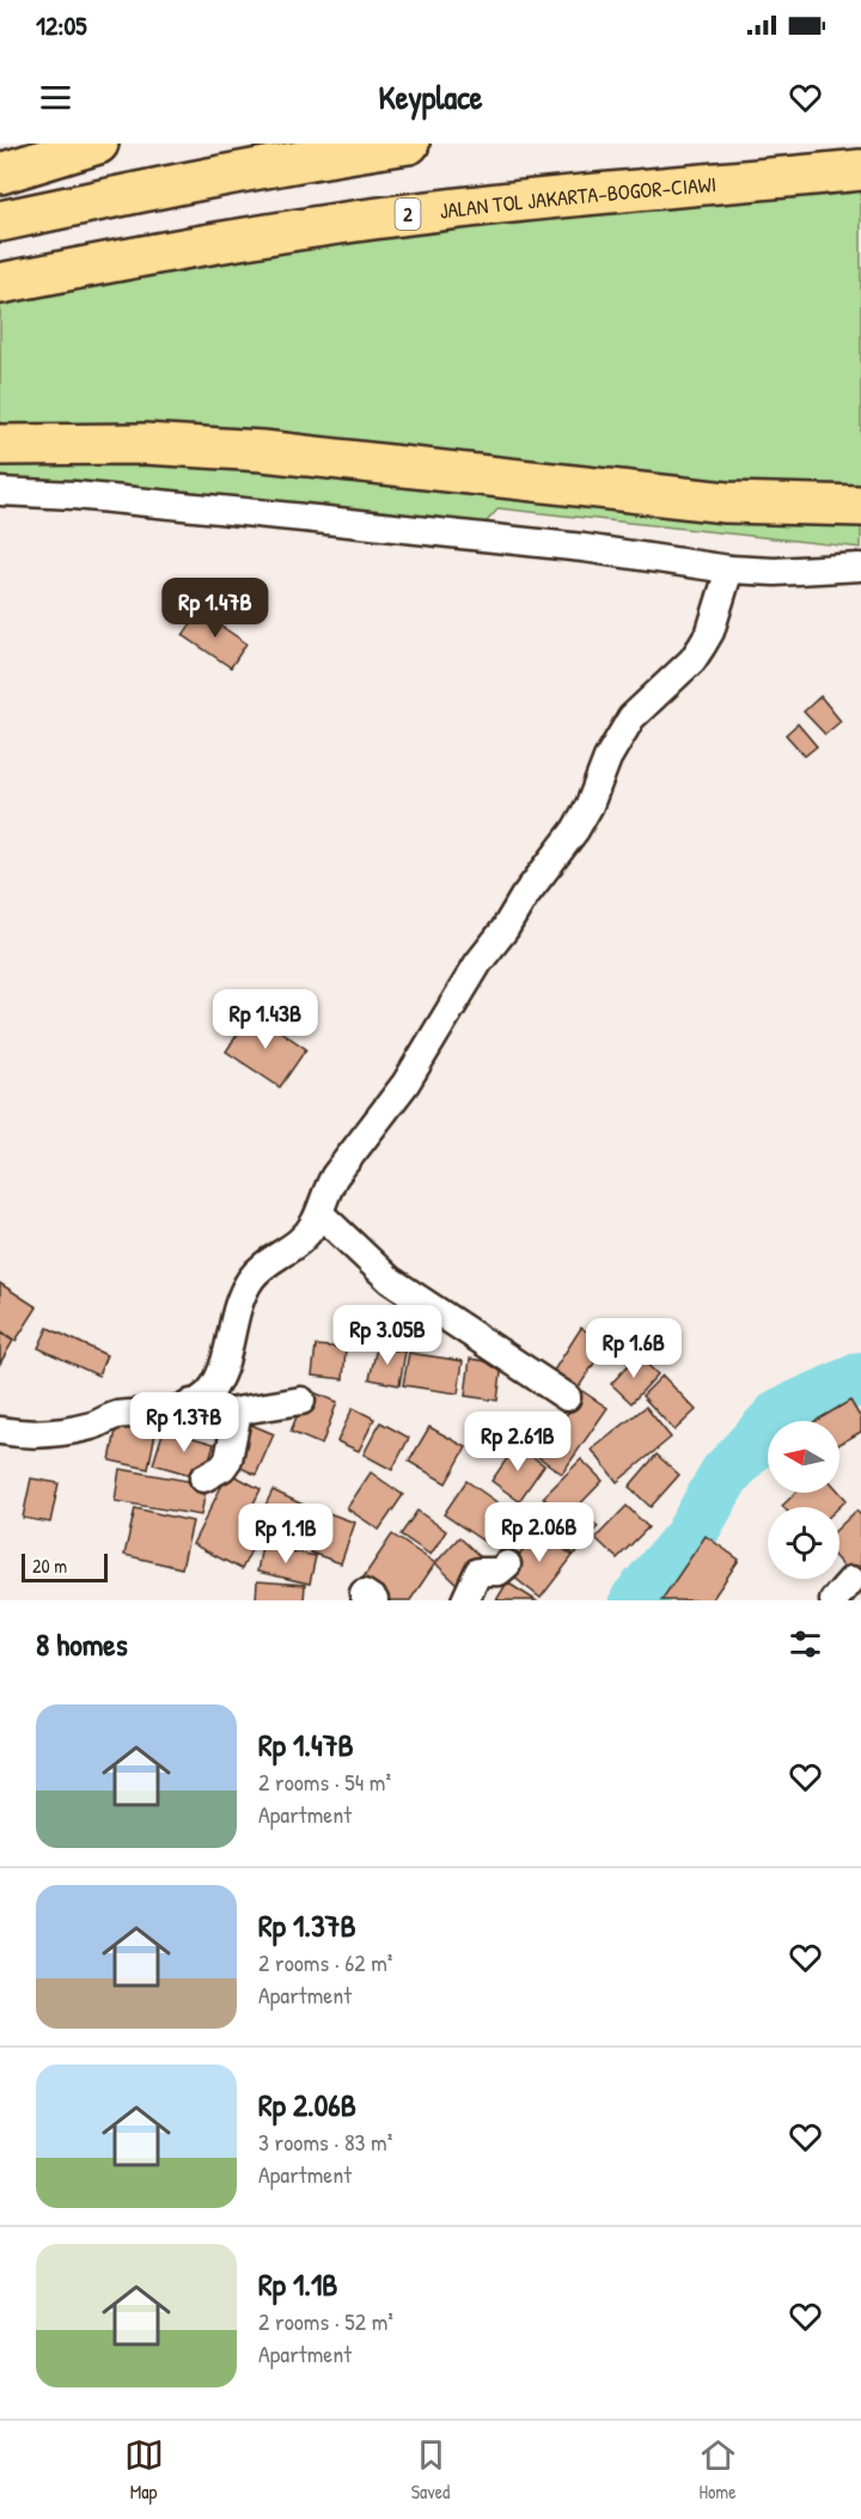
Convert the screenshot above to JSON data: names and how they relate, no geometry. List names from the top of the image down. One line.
{"streets":{"highway":["JALAN TOL JAKARTA–BOGOR–CIAWI","2"]},"scale_bar":"20 m","north":"left","page":{"status":"12:05","header":"Keyplace","price":["Rp 1.47B","Rp 1.43B","Rp 3.05B","Rp 1.6B","Rp 1.37B","Rp 2.61B","Rp 2.06B","Rp 1.1B"],"scale":"20 m","heading":"8 homes","list":[{"name":"Rp 1.47B","note":"2 rooms · 54 m² · Apartment"},{"name":"Rp 1.37B","note":"2 rooms · 62 m² · Apartment"},{"name":"Rp 2.06B","note":"3 rooms · 83 m² · Apartment"},{"name":"Rp 1.1B","note":"2 rooms · 52 m² · Apartment"}],"tabs":["Map","Saved","Home"]}}
